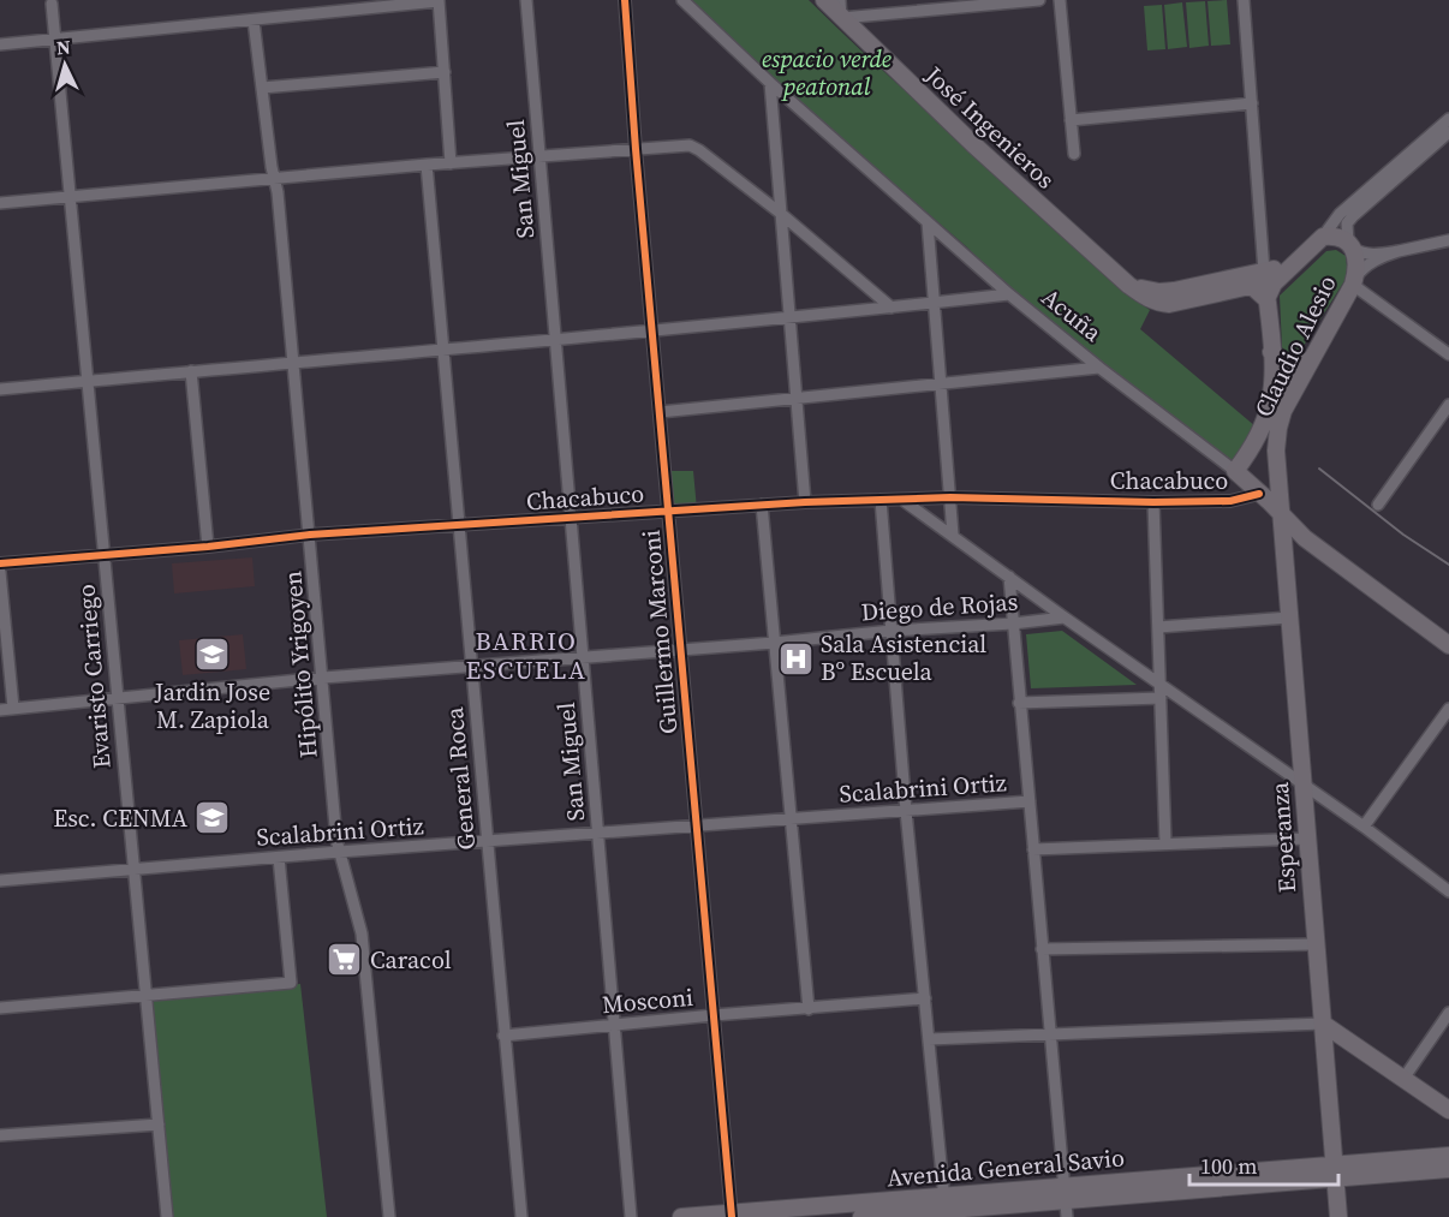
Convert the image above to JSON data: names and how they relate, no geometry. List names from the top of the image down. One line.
{"streets":{"main road":["José Ingenieros","Acuña","Claudio Alesio","Esperanza","Avenida General Savio"],"street":["San Miguel","Chacabuco","Diego de Rojas","Guillermo Marconi","Hipólito Yrigoyen","Evaristo Carriego","General Roca","Scalabrini Ortiz","Mosconi"]},"crossings":[["San Miguel","Chacabuco"],["San Miguel","Diego de Rojas"],["San Miguel","Scalabrini Ortiz"],["San Miguel","Mosconi"],["Acuña","Chacabuco"],["Acuña","Esperanza"],["Claudio Alesio","Esperanza"],["Chacabuco","Guillermo Marconi"],["Chacabuco","Hipólito Yrigoyen"],["Chacabuco","Evaristo Carriego"],["Chacabuco","General Roca"],["Diego de Rojas","Guillermo Marconi"],["Diego de Rojas","Hipólito Yrigoyen"],["Diego de Rojas","Evaristo Carriego"],["Diego de Rojas","General Roca"],["Guillermo Marconi","Scalabrini Ortiz"],["Guillermo Marconi","Mosconi"],["Guillermo Marconi","Avenida General Savio"],["Hipólito Yrigoyen","Scalabrini Ortiz"],["Evaristo Carriego","Scalabrini Ortiz"],["General Roca","Scalabrini Ortiz"],["General Roca","Mosconi"],["Esperanza","Avenida General Savio"]],"districts":["BARRIO ESCUELA"],"parks":["espacio verde peatonal"],"places":{"school or university":["Jardin Jose M. Zapiola","Esc. CENMA"],"hospital":["Sala Asistencial Bº Escuela"],"supermarket":["Caracol"]},"scale_bar":"100 m","north":"top"}
